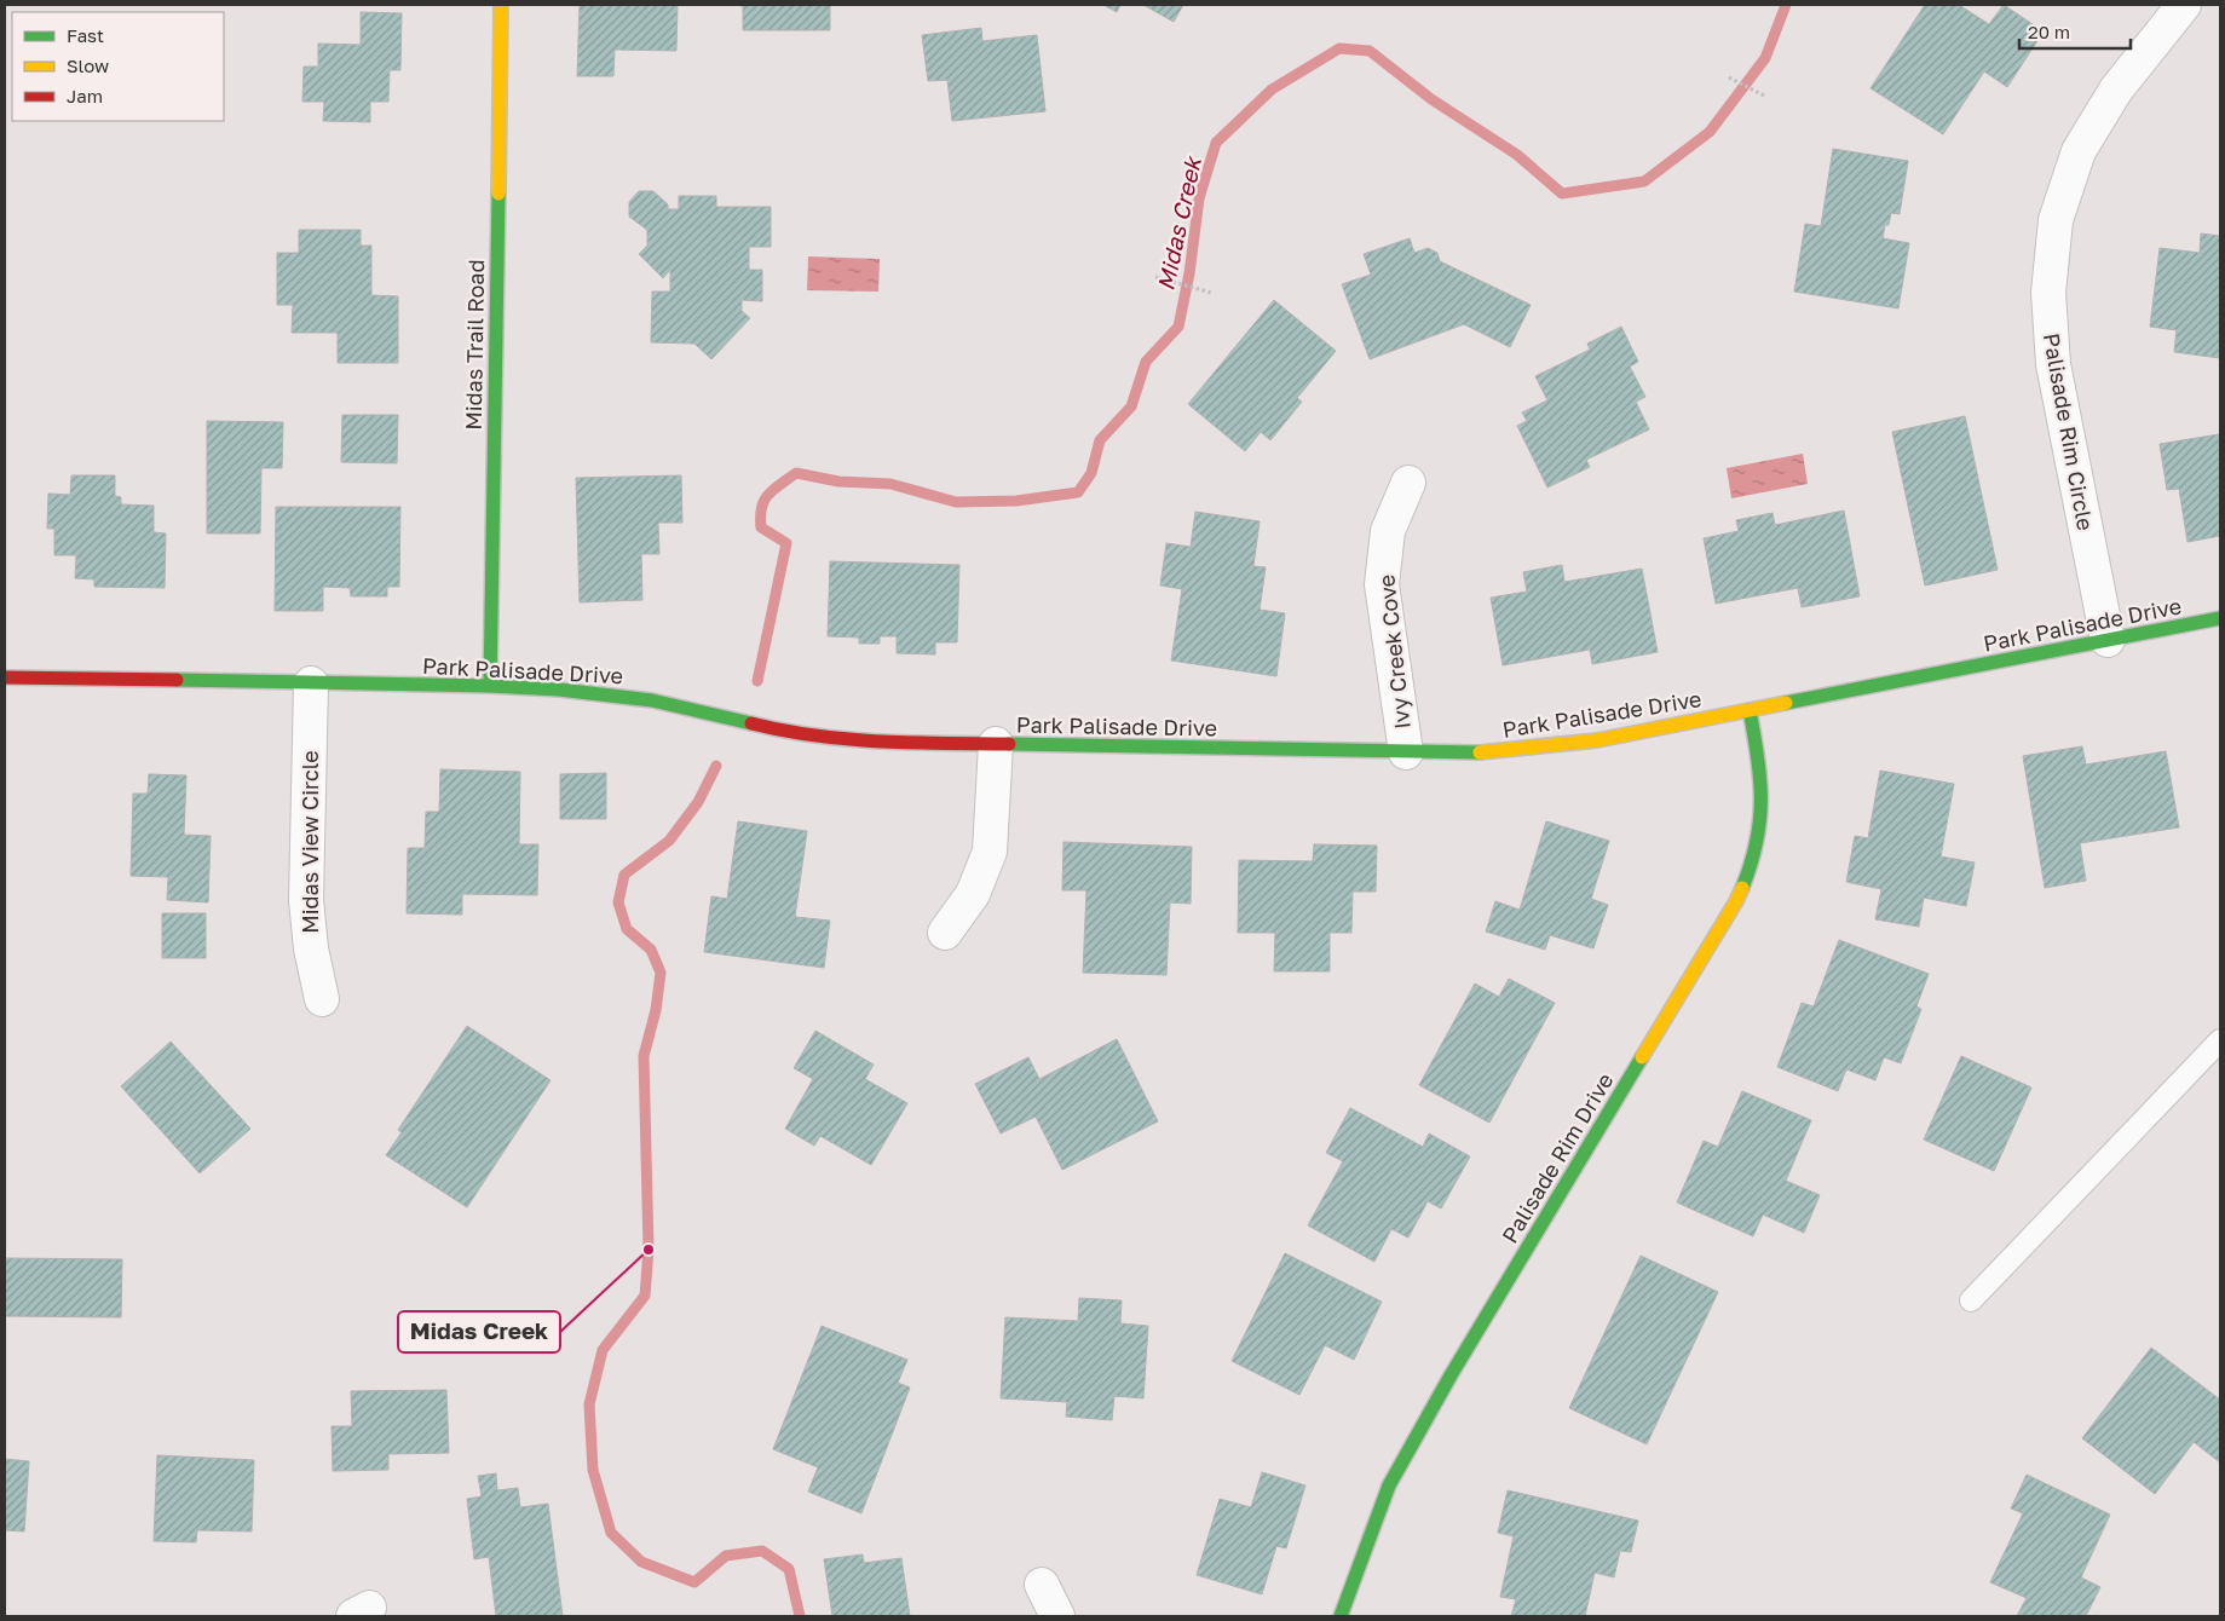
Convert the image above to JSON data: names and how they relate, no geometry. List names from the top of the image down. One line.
{"streets":{"street":["Midas Trail Road","Palisade Rim Circle","Park Palisade Drive","Ivy Creek Cove","Midas View Circle","Palisade Rim Drive"]},"crossings":[["Midas Trail Road","Park Palisade Drive"],["Palisade Rim Circle","Park Palisade Drive"],["Park Palisade Drive","Ivy Creek Cove"],["Park Palisade Drive","Midas View Circle"],["Park Palisade Drive","Palisade Rim Drive"]],"water":["Midas Creek"],"places":["Midas Creek"],"legend":["Fast","Slow","Jam"],"scale_bar":"20 m"}
